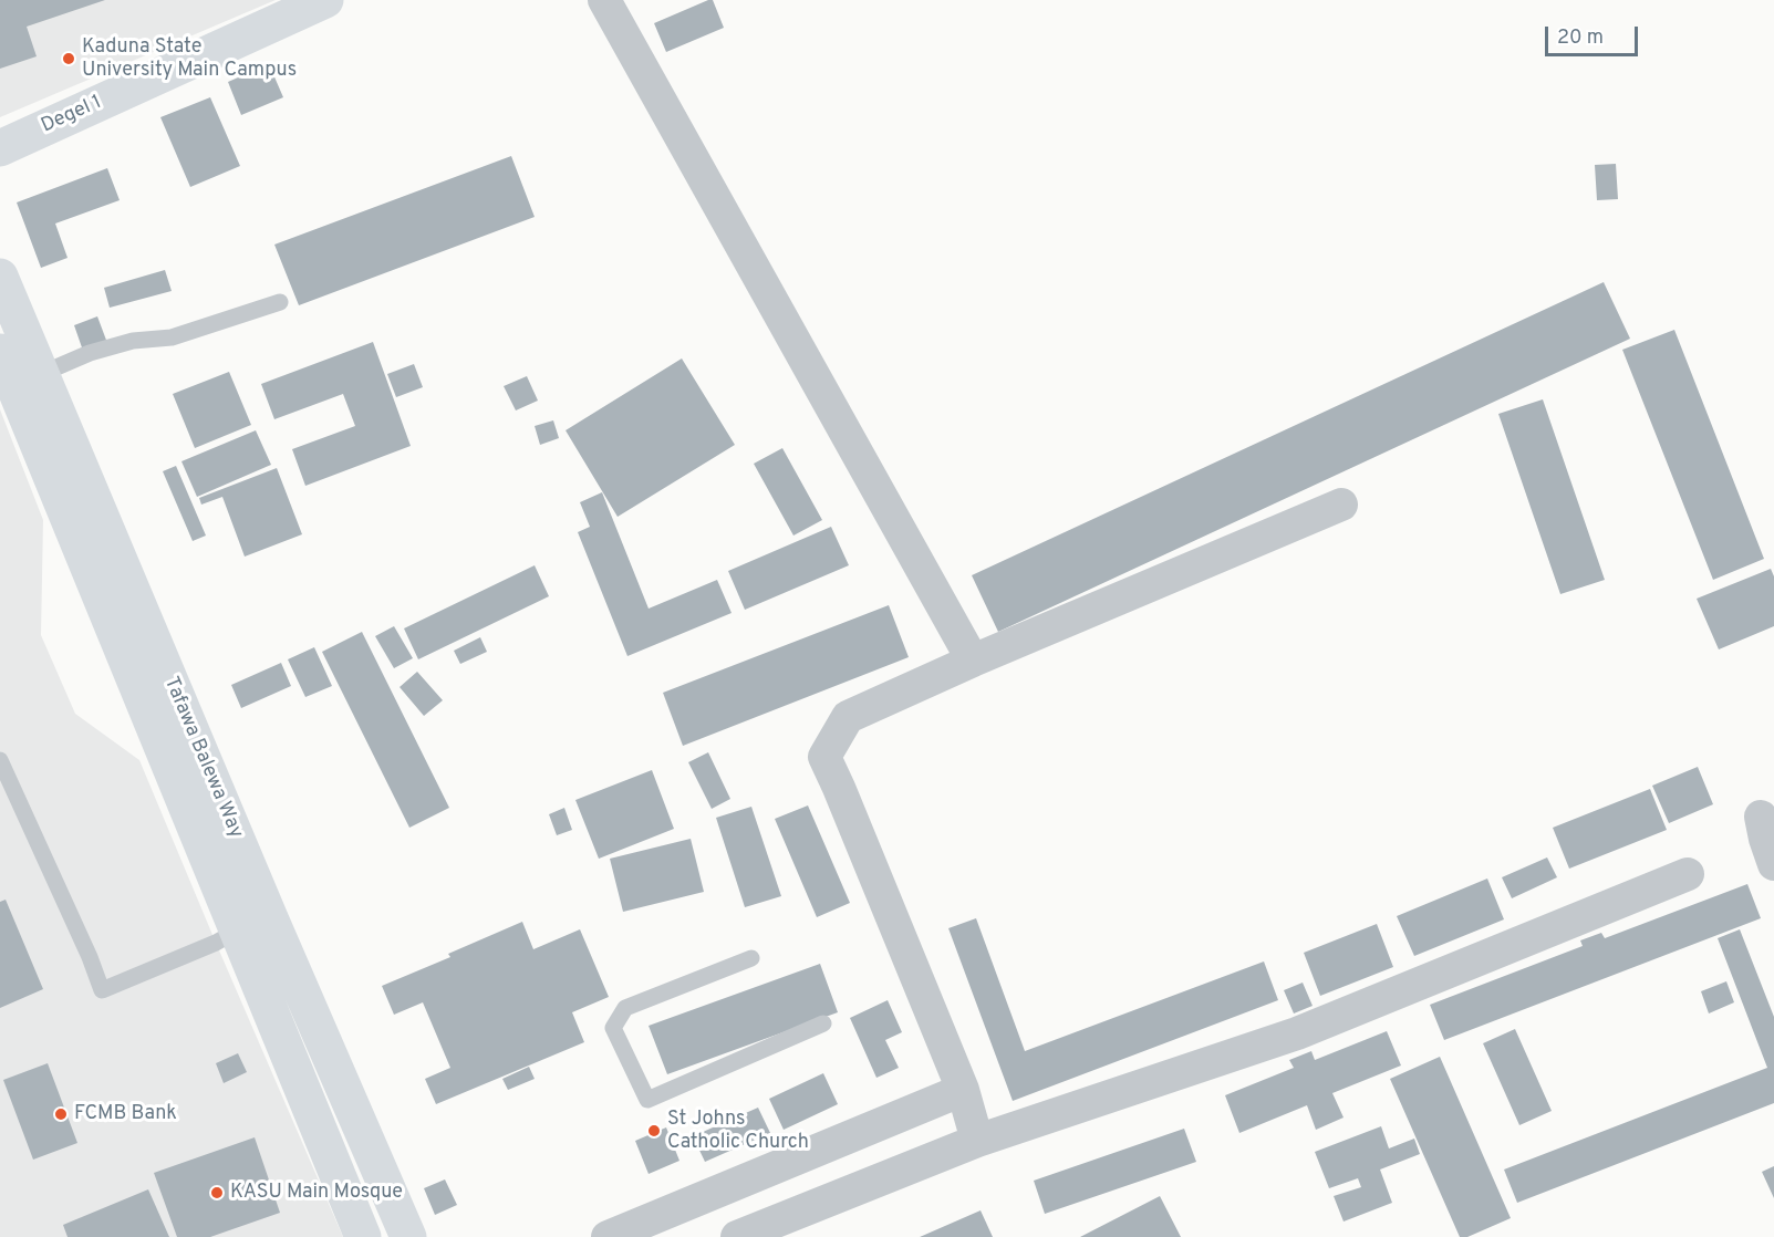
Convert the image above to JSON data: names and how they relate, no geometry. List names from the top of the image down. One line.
{"streets":{"main road":["Degel 1","Tafawa Balewa Way"]},"places":["Kaduna State University Main Campus","FCMB Bank","St Johns Catholic Church","KASU Main Mosque"],"scale_bar":"20 m"}
